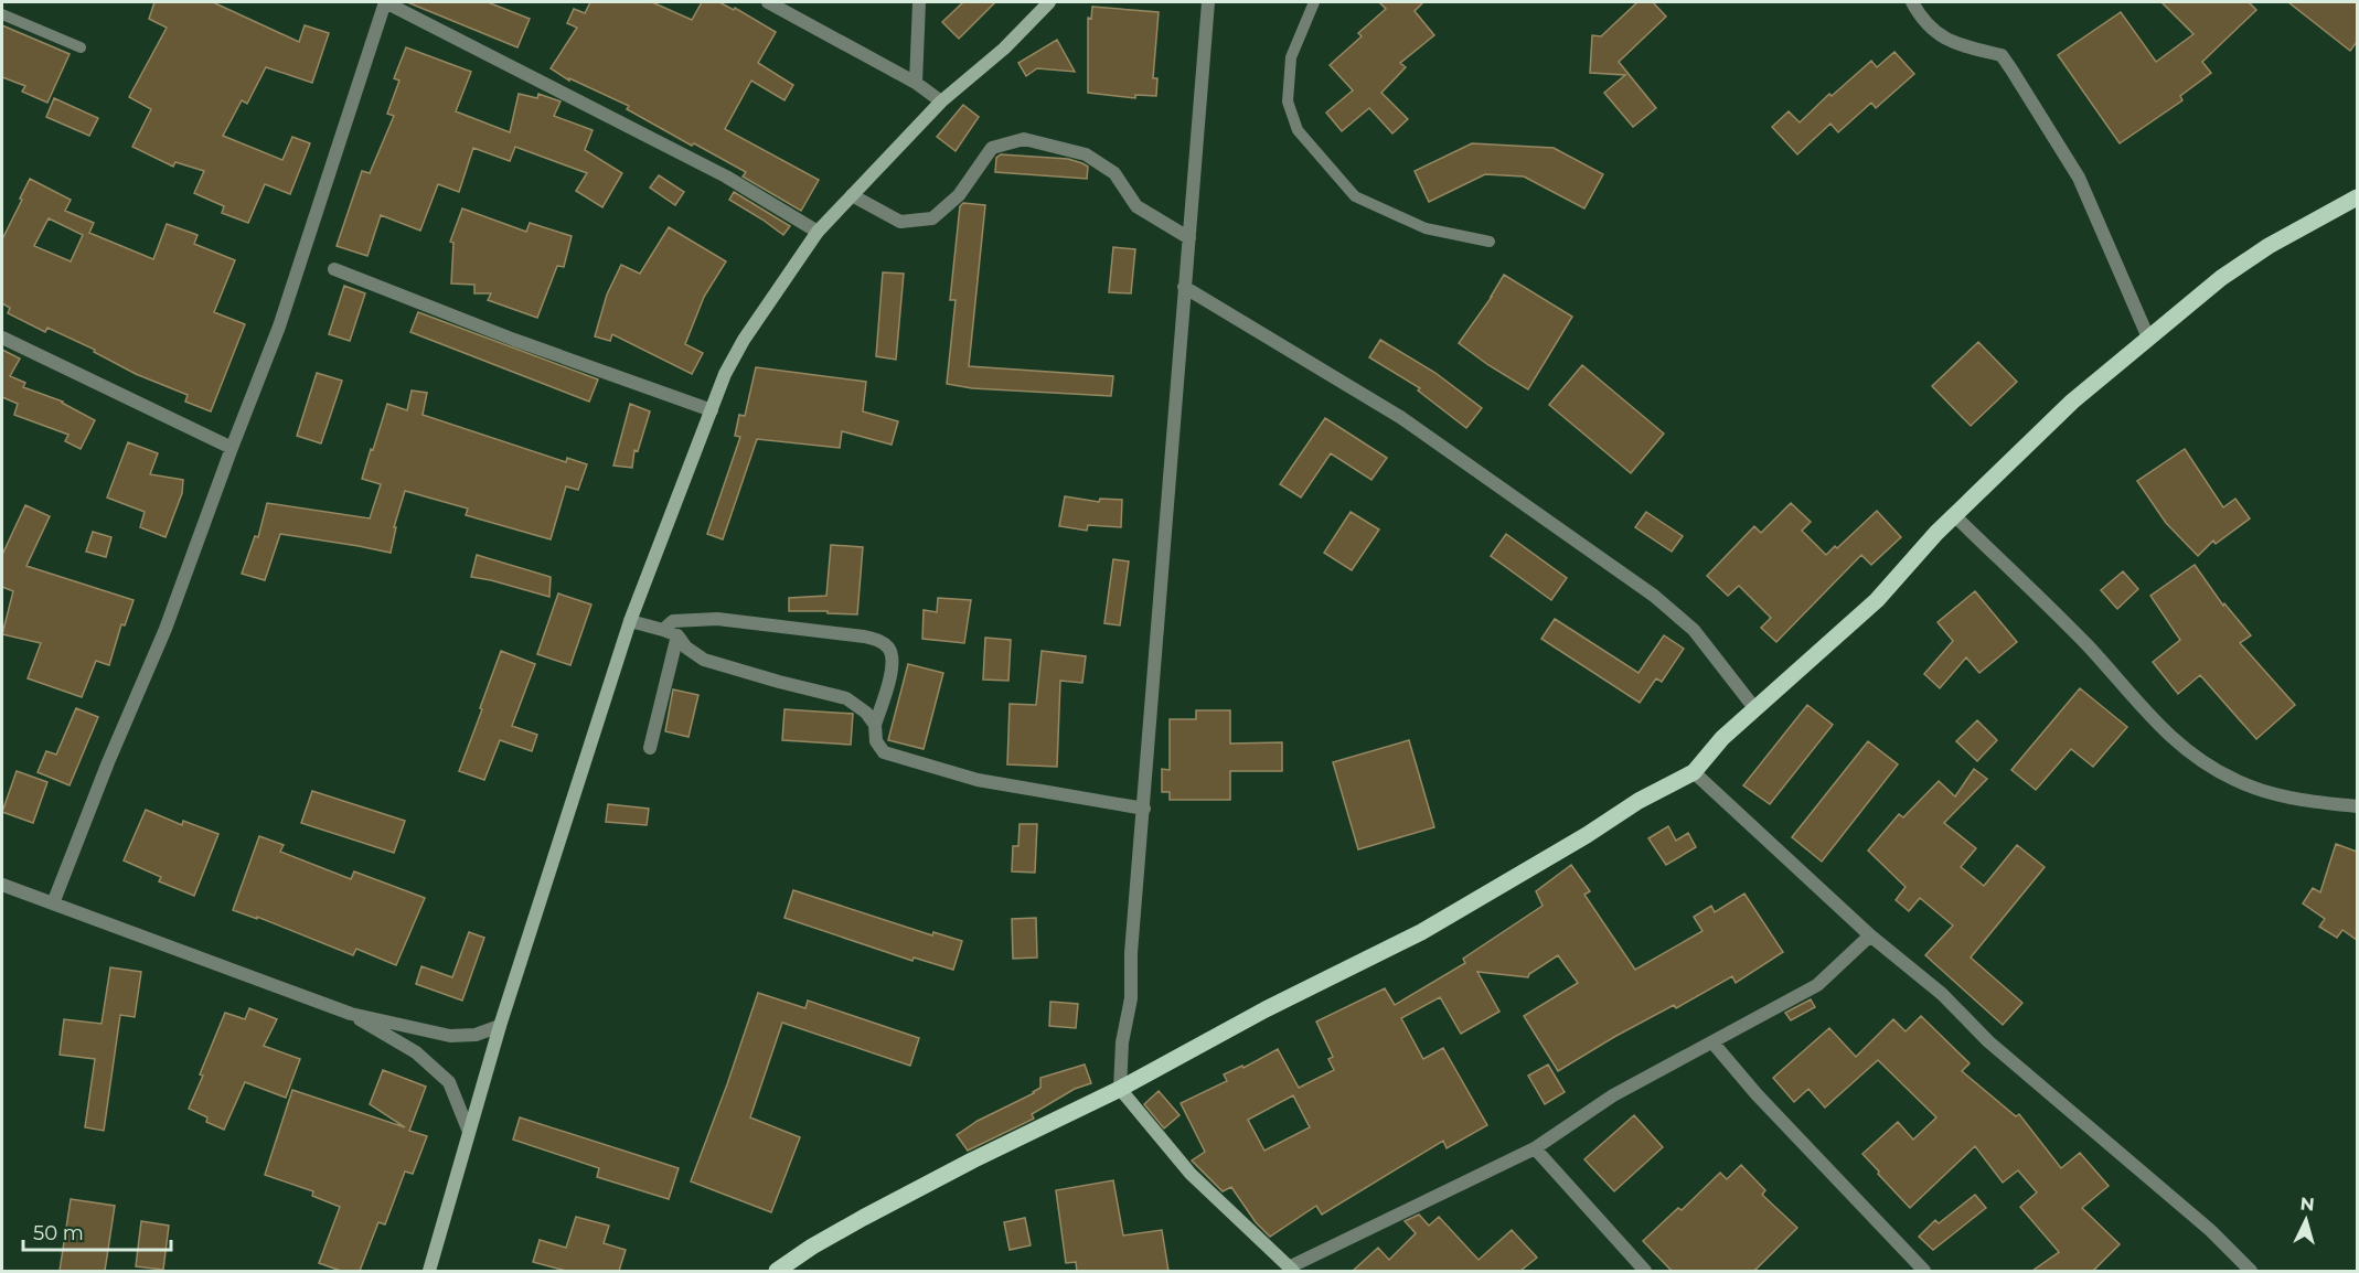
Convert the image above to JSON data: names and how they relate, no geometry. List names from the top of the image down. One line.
{"scale_bar":"50 m","north":"top"}
